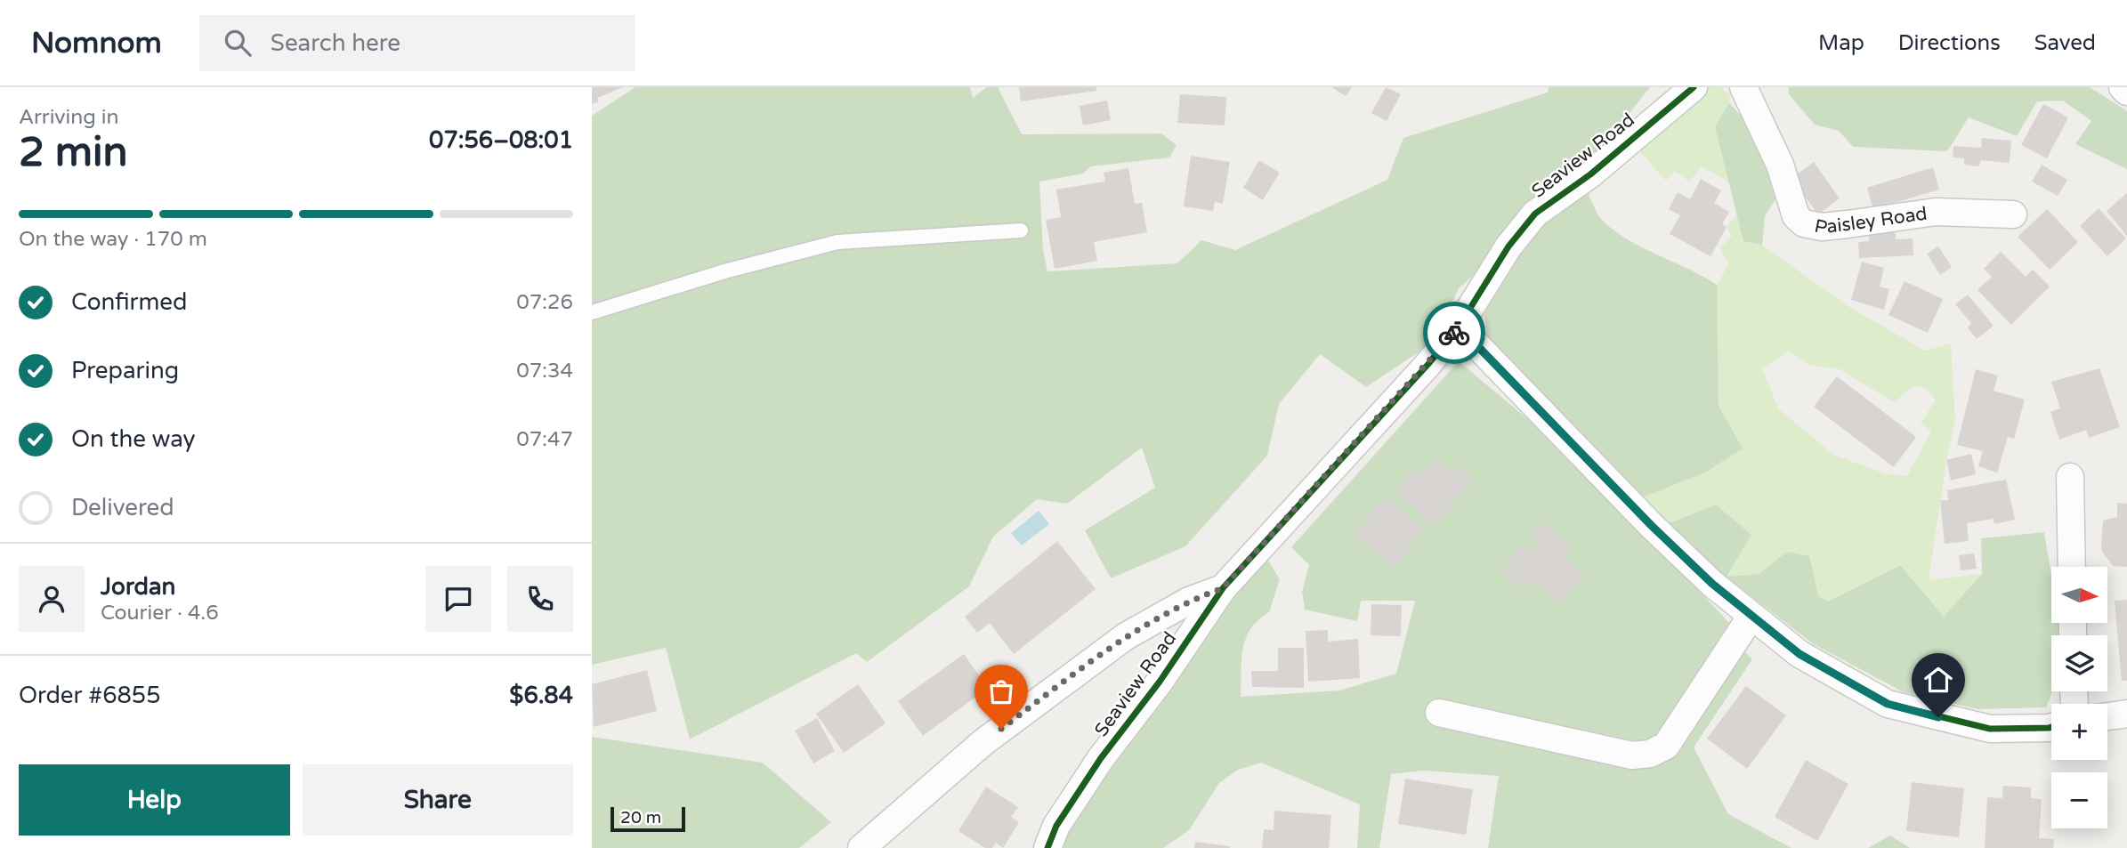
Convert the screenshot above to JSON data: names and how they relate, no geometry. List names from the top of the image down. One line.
{"streets":{"street":["Seaview Road","Paisley Road"]},"scale_bar":"20 m","north":"right","page":{"header":"Nomnom","search":"Search here","nav":["Map","Directions","Saved"],"heading":["2 min","Arriving in","07:56–08:01"],"panel":["Jordan","Courier · 4.6","Order #6855","$6.84"],"bar":"On the way · 170 m","list":[["Confirmed","07:26"],["Preparing","07:34"],["On the way","07:47"],"Delivered"],"map_buttons":["+","−"],"buttons":["Help","Share"],"scale":"20 m"}}
